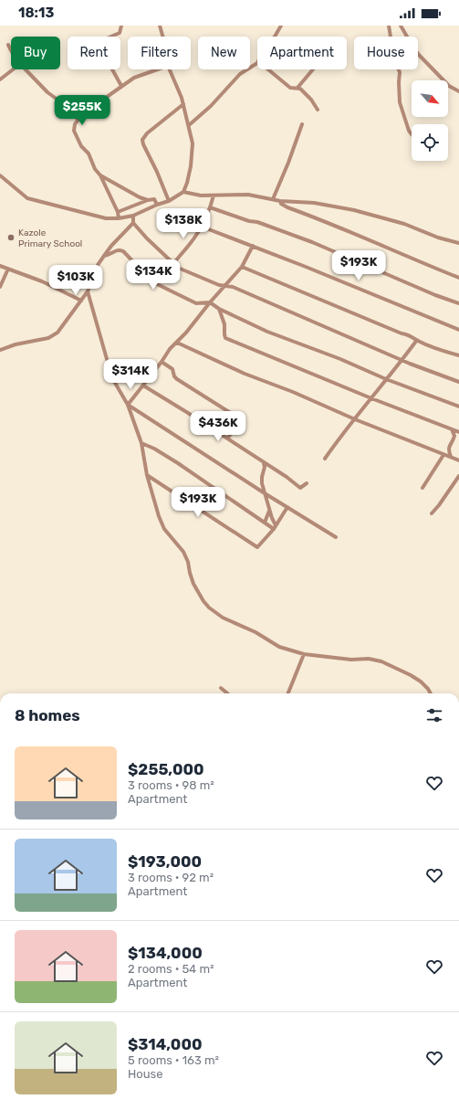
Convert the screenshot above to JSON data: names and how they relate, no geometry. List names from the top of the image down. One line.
{"places":["Kazole Primary School"],"north":"bottom right","page":{"status":"18:13","chip":["Buy","Rent","Filters","New","Apartment","House"],"price":["$255K","$138K","$193K","$134K","$103K","$314K","$436K","$193K"],"heading":"8 homes","list":[{"name":"$255,000","note":"3 rooms · 98 m² · Apartment"},{"name":"$193,000","note":"3 rooms · 92 m² · Apartment"},{"name":"$134,000","note":"2 rooms · 54 m² · Apartment"},{"name":"$314,000","note":"5 rooms · 163 m² · House"}]}}
